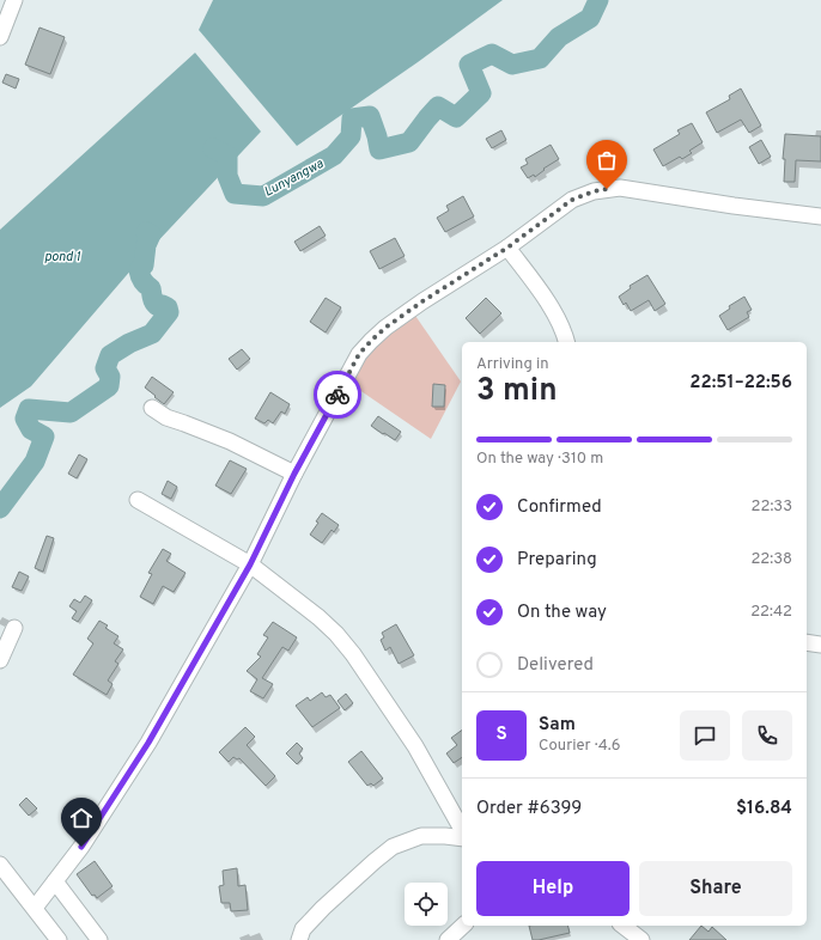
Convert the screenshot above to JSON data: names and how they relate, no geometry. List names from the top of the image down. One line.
{"water":["Lunyangwa","pond 1"],"page":{"heading":["3 min","Arriving in","22:51–22:56"],"panel":["Sam","Courier · 4.6","Order #6399","$16.84"],"bar":"On the way · 310 m","list":[["Confirmed","22:33"],["Preparing","22:38"],["On the way","22:42"],"Delivered"],"round":"S","buttons":["Help","Share"]}}
